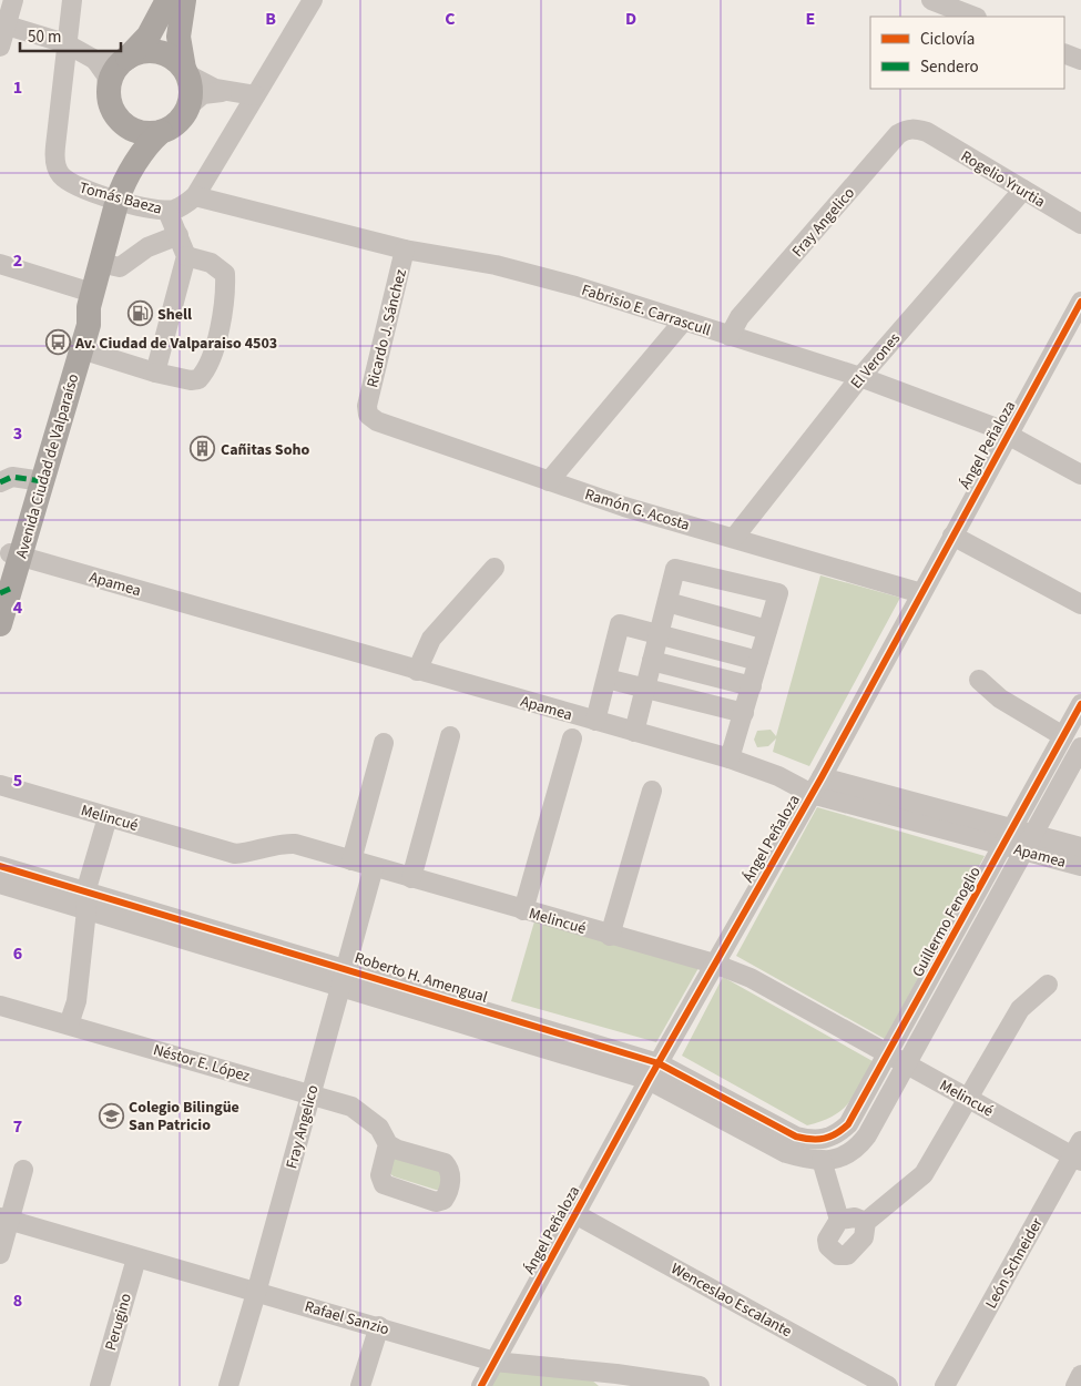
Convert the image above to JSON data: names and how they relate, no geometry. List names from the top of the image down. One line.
{"streets":{"main road":["Avenida Ciudad de Valparaíso"],"street":["Rogelio Yrurtia","Tomás Baeza","Fray Angelico","Fabrisio E. Carrascull","Ricardo J. Sánchez","El Verones","Ángel Peñaloza","Ramón G. Acosta","Apamea","Melincué","Guillermo Fenoglio","Néstor E. López","León Schneider","Wenceslao Escalante","Rafael Sanzio","Perugino"],"cycle path":["Roberto H. Amengual"]},"crossings":[["Rogelio Yrurtia","Fray Angelico"],["Rogelio Yrurtia","El Verones"],["Tomás Baeza","Fabrisio E. Carrascull"],["Tomás Baeza","Avenida Ciudad de Valparaíso"],["Fray Angelico","Fabrisio E. Carrascull"],["Fray Angelico","Melincué"],["Fray Angelico","Néstor E. López"],["Fray Angelico","Rafael Sanzio"],["Fabrisio E. Carrascull","Ricardo J. Sánchez"],["Fabrisio E. Carrascull","El Verones"],["Fabrisio E. Carrascull","Ángel Peñaloza"],["Ricardo J. Sánchez","Ramón G. Acosta"],["El Verones","Ramón G. Acosta"],["Ángel Peñaloza","Ramón G. Acosta"],["Ángel Peñaloza","Apamea"],["Ángel Peñaloza","Melincué"],["Ángel Peñaloza","Guillermo Fenoglio"],["Ángel Peñaloza","Wenceslao Escalante"],["Ángel Peñaloza","Rafael Sanzio"],["Avenida Ciudad de Valparaíso","Apamea"],["Apamea","Guillermo Fenoglio"],["Melincué","Guillermo Fenoglio"],["Melincué","León Schneider"],["Rafael Sanzio","Perugino"]],"places":{"fuel station":["Shell"],"bus stop":["Av. Ciudad de Valparaiso 4503"],"building":["Cañitas Soho"],"school or university":["Colegio Bilingüe San Patricio"]},"legend":["Ciclovía","Sendero"],"scale_bar":"50 m","grid":{"columns":["B","C","D","E"],"rows":["1","2","3","4","5","6","7","8"]}}
